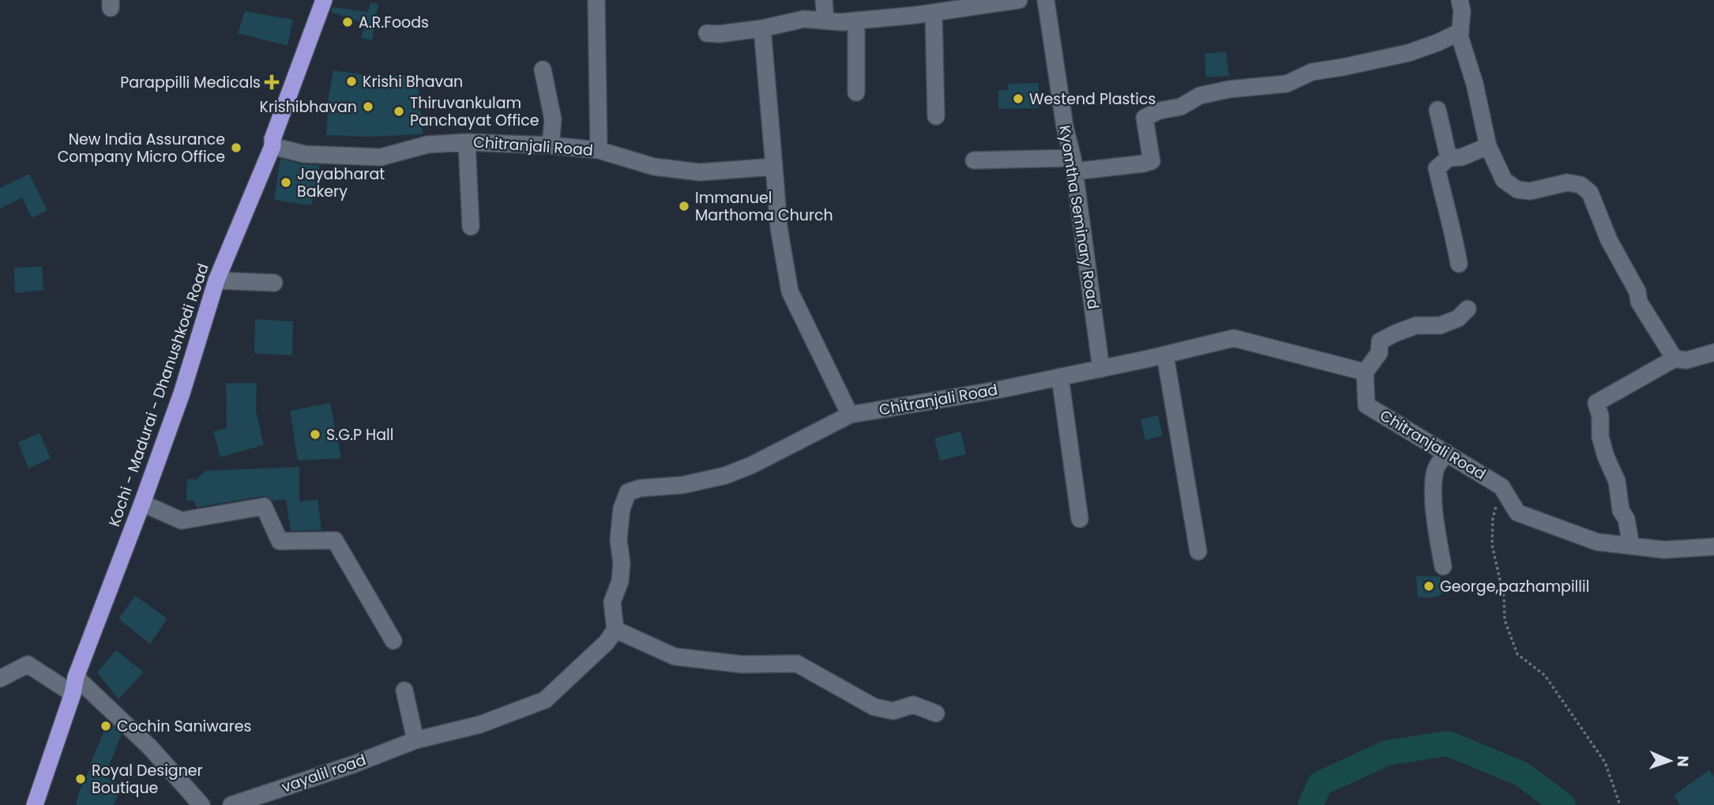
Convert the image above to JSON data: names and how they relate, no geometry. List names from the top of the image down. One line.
{"streets":{"highway":["Kochi - Madurai - Dhanushkodi Road"],"street":["Chitranjali Road","Kyomtha Seminary Road","vayalil road"]},"crossings":[["Chitranjali Road","Kyomtha Seminary Road"],["Chitranjali Road","Kochi - Madurai - Dhanushkodi Road"],["Chitranjali Road","vayalil road"]],"places":{"other":["A.R.Foods","Krishi Bhavan","Westend Plastics","Krishibhavan","Thiruvankulam Panchayat Office","New India Assurance Company Micro Office","Jayabharat Bakery","Immanuel Marthoma Church","S.G.P Hall","George,pazhampillil","Cochin Saniwares","Royal Designer Boutique"],"health":["Parappilli Medicals"]},"north":"right"}
